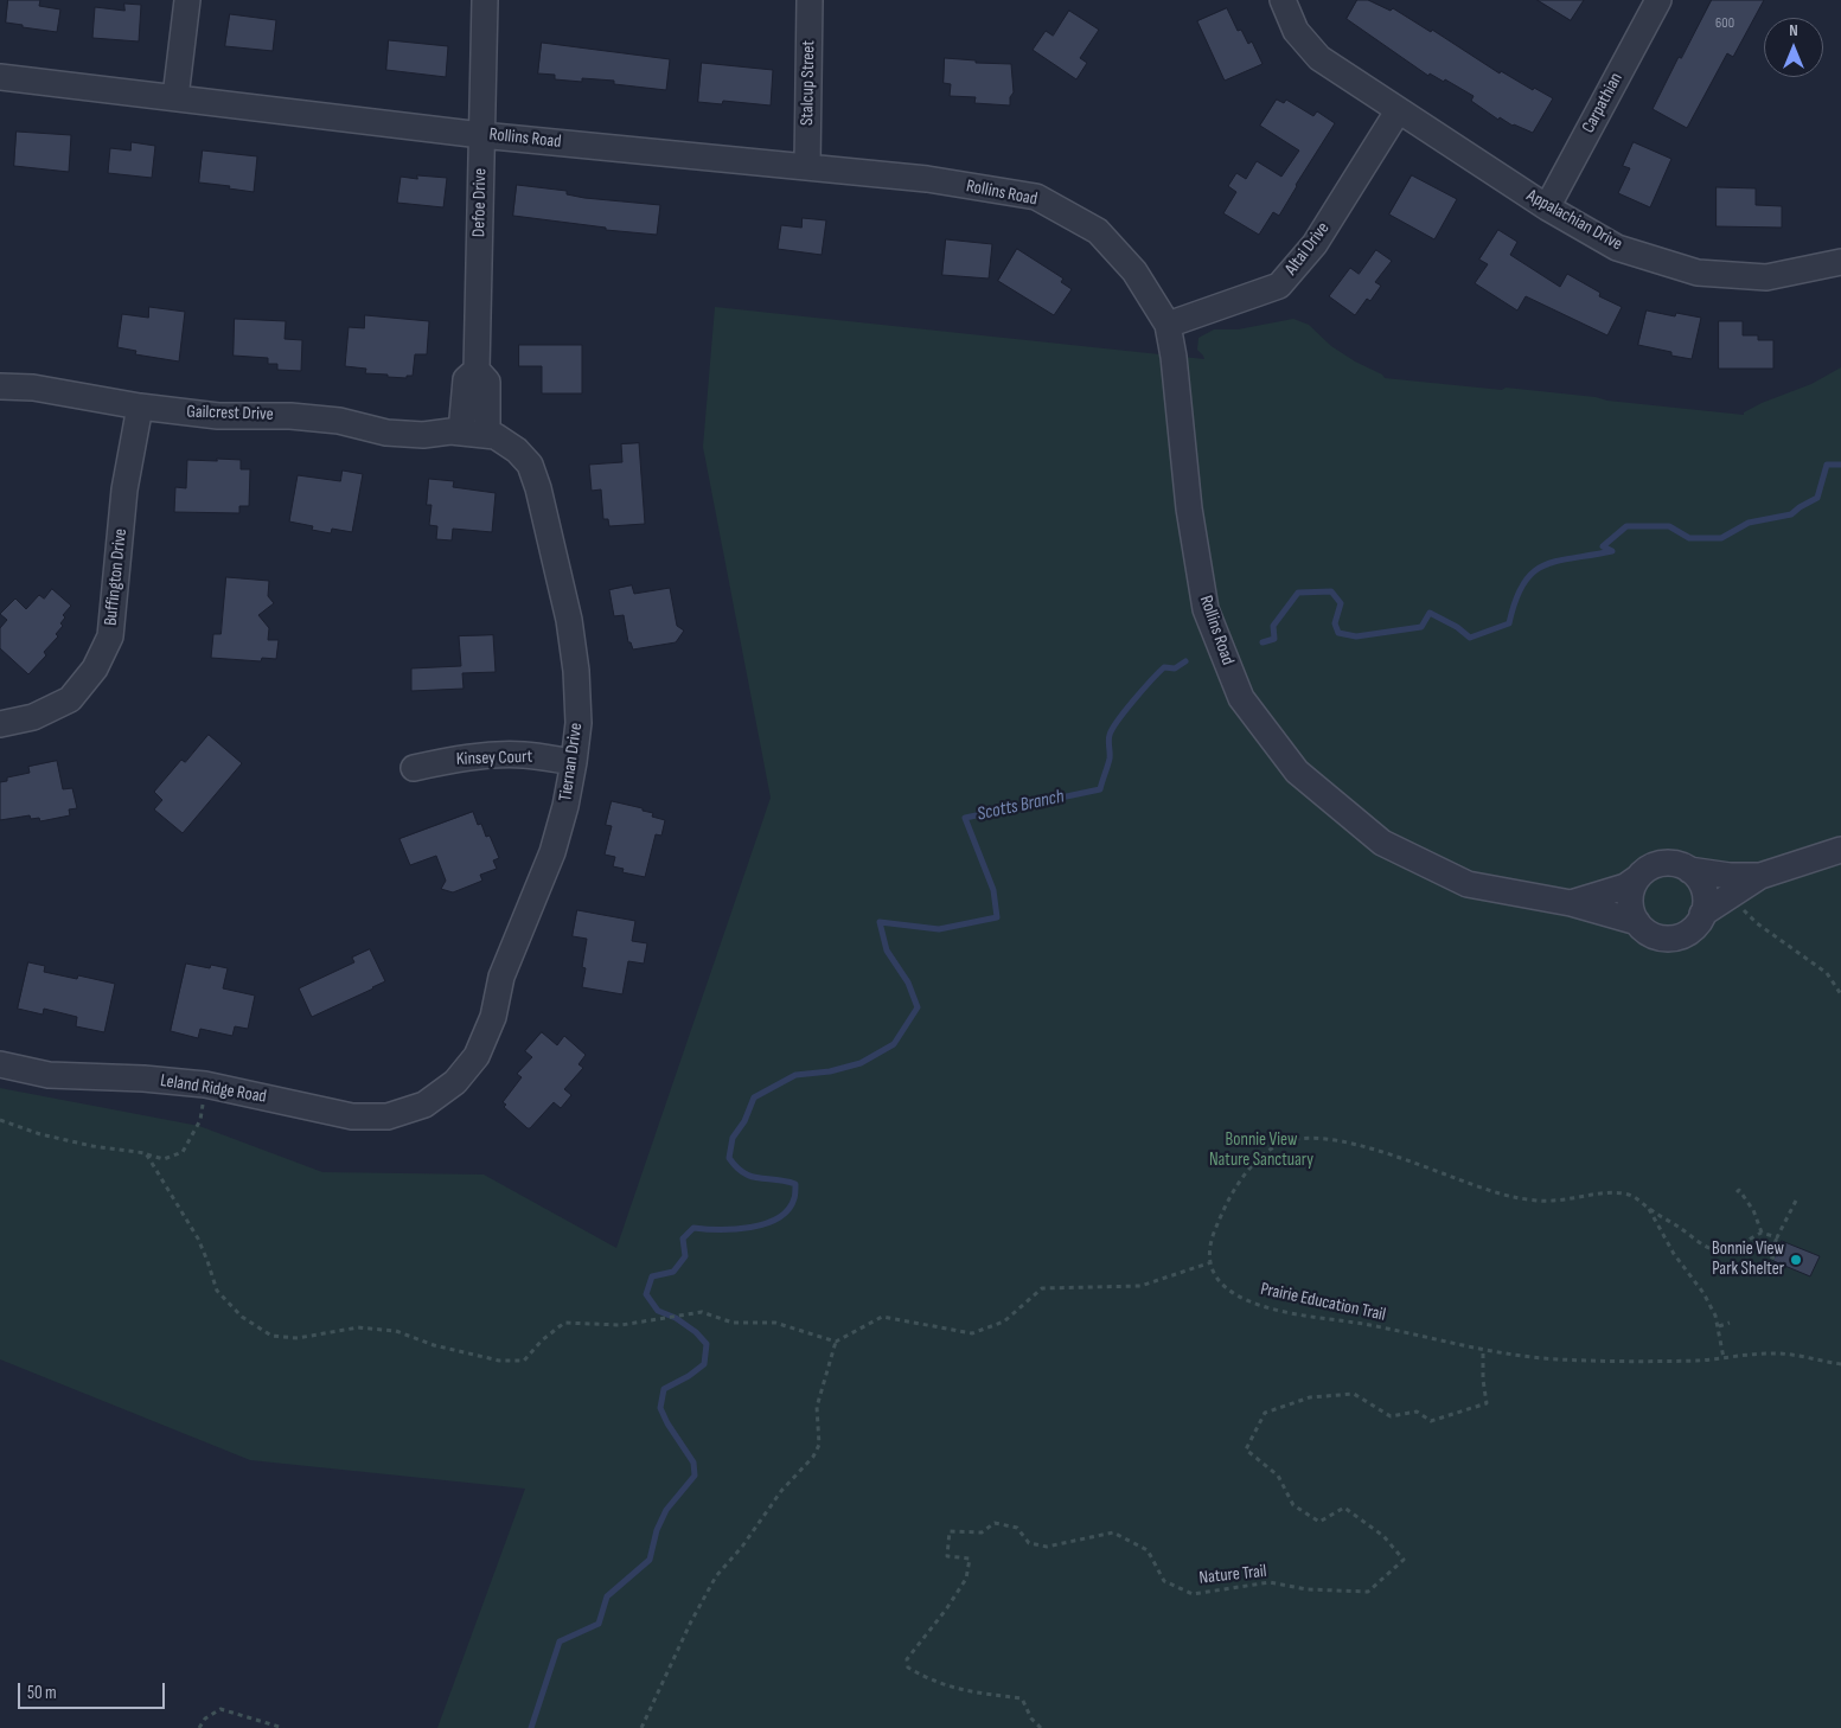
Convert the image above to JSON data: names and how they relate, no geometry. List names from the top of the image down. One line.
{"streets":{"street":["Stalcup Street","Carpathian","Rollins Road","Defoe Drive","Appalachian Drive","Altai Drive","Gailcrest Drive","Buffington Drive","Kinsey Court","Tiernan Drive","Leland Ridge Road"],"path":["Prairie Education Trail","Nature Trail"]},"crossings":[["Stalcup Street","Rollins Road"],["Carpathian","Appalachian Drive"],["Rollins Road","Defoe Drive"],["Rollins Road","Altai Drive"],["Defoe Drive","Gailcrest Drive"],["Defoe Drive","Tiernan Drive"],["Appalachian Drive","Altai Drive"],["Gailcrest Drive","Buffington Drive"],["Gailcrest Drive","Tiernan Drive"],["Kinsey Court","Tiernan Drive"],["Tiernan Drive","Leland Ridge Road"],["Prairie Education Trail","Nature Trail"]],"water":["Scotts Branch"],"parks":["Bonnie View Nature Sanctuary"],"places":["Bonnie View Park Shelter"],"house_numbers":["600"],"scale_bar":"50 m","north":"top"}
